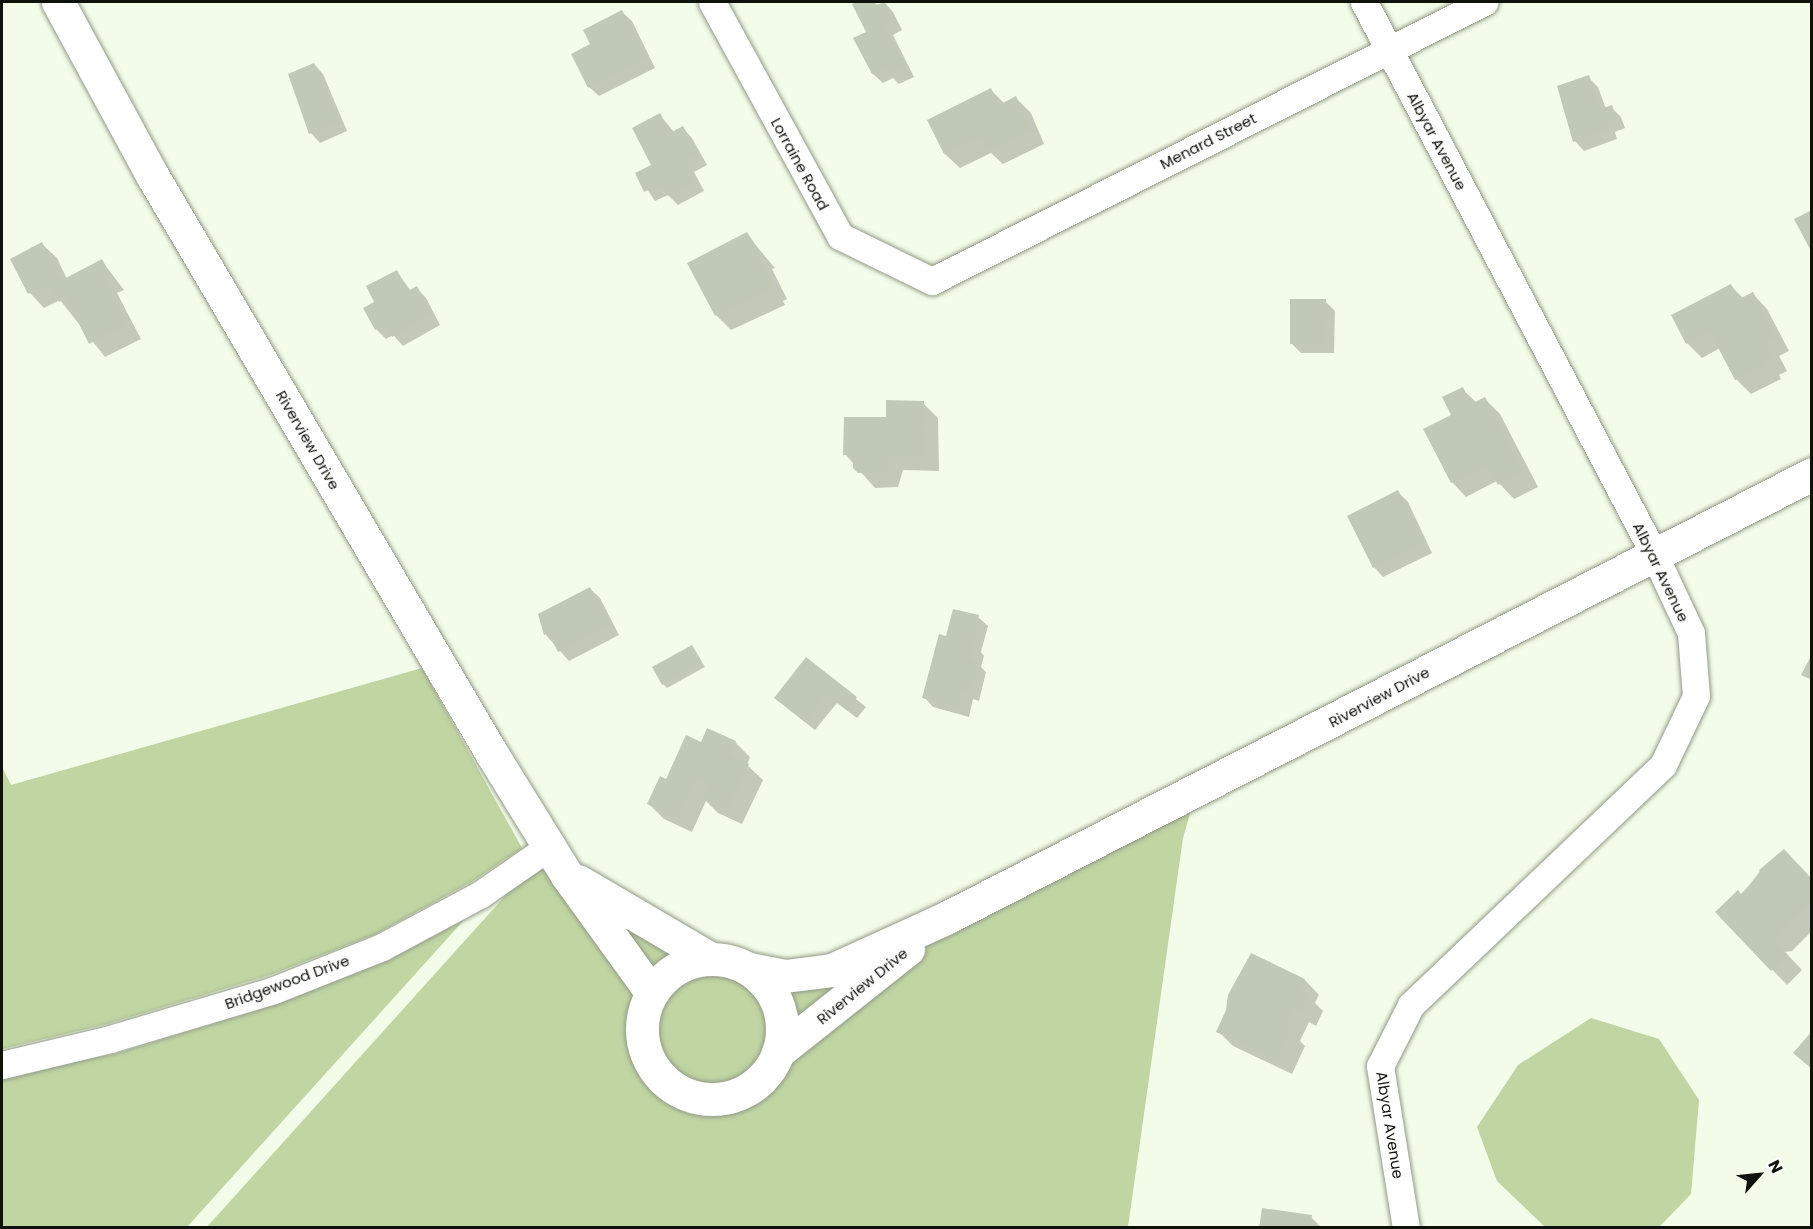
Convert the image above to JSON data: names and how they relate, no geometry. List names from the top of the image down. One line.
{"streets":{"street":["Menard Street","Albyar Avenue","Lorraine Road","Riverview Drive","Bridgewood Drive"]},"crossings":[["Menard Street","Albyar Avenue"],["Menard Street","Lorraine Road"],["Albyar Avenue","Riverview Drive"],["Riverview Drive","Bridgewood Drive"]],"north":"top right"}
